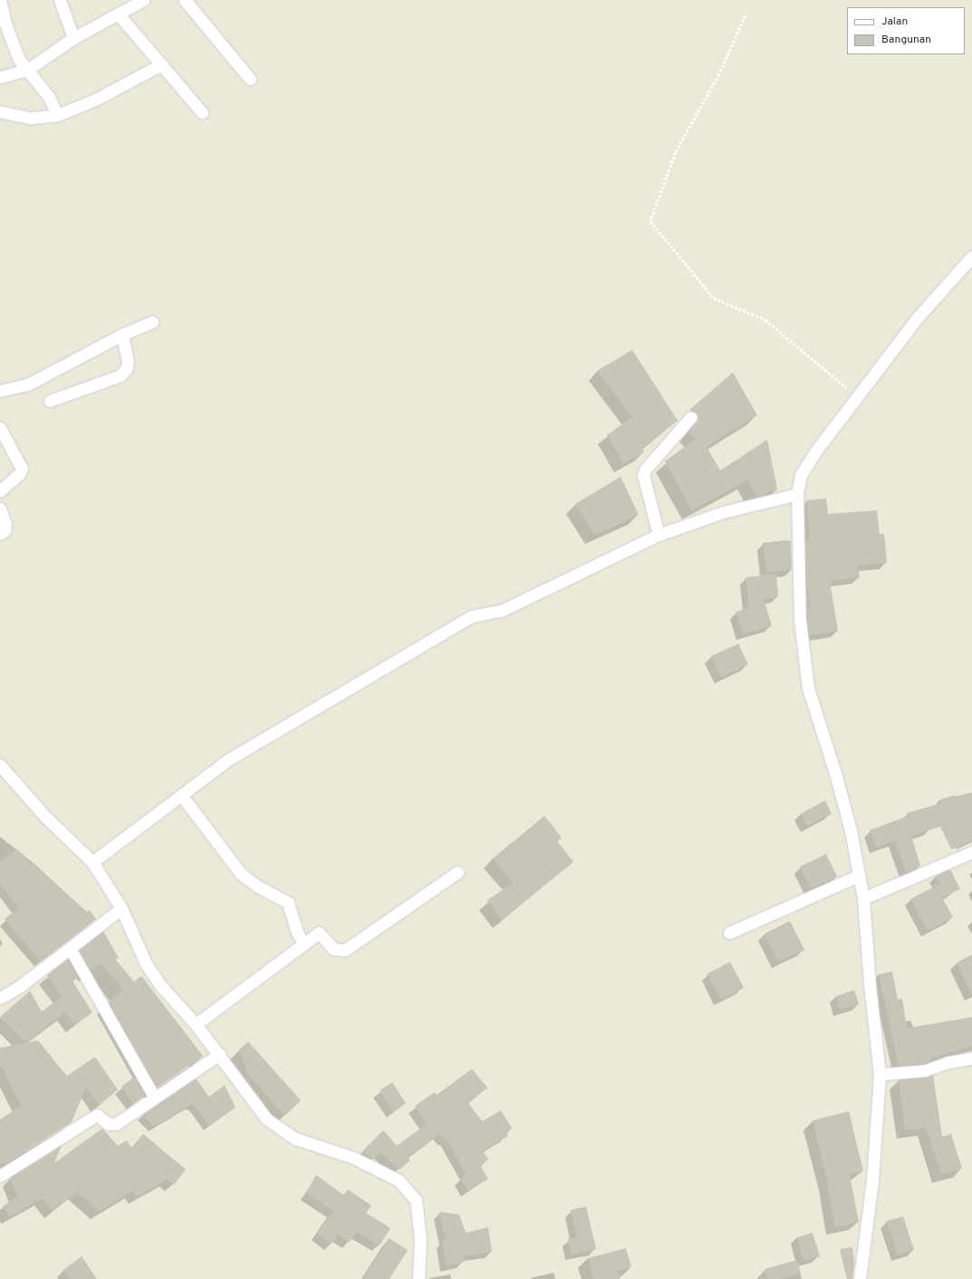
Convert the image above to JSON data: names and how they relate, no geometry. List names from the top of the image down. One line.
{"legend":["Jalan","Bangunan"]}
